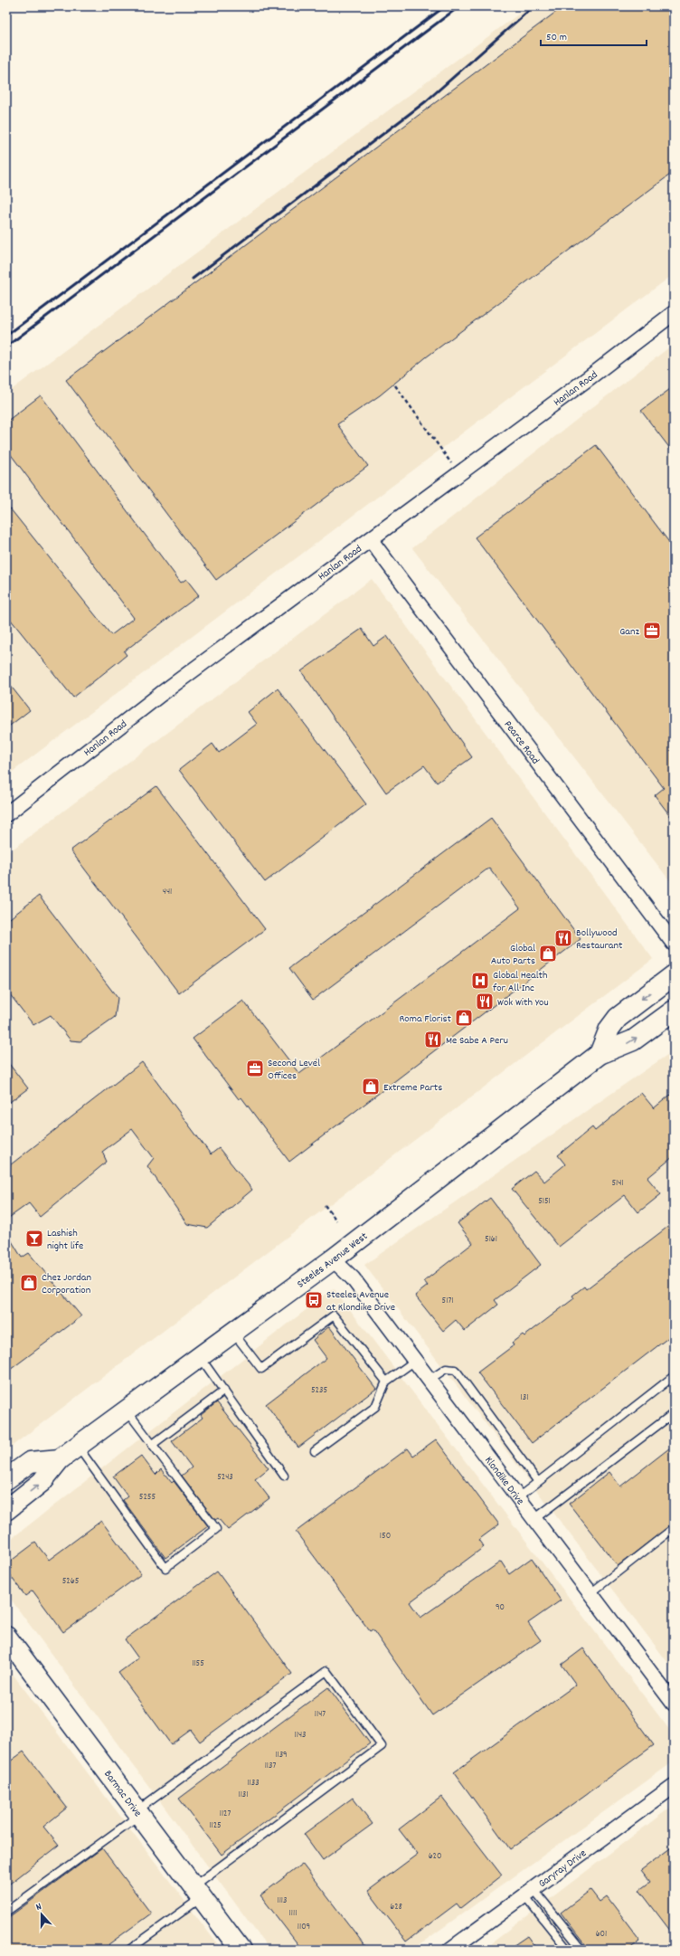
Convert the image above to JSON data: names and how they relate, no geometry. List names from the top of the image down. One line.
{"streets":{"main road":["Steeles Avenue West","Barmac Drive"],"street":["Hanlan Road","Pearce Road","Klondike Drive","Garyray Drive"]},"crossings":[["Hanlan Road","Pearce Road"],["Steeles Avenue West","Klondike Drive"]],"places":{"office":["Ganz","Second Level Offices"],"restaurant":["Bollywood Restaurant","Wok With You","Me Sabe A Peru"],"shop":["Global Auto Parts","Roma Florist","Extreme Parts","Chez Jordan Corporation"],"hospital":["Global Health for All Inc"],"bar":["Lashish night life"],"bus stop":["Steeles Avenue at Klondike Drive"]},"house_numbers":["441","5141","5151","5161","5171","5235","131","5243","5255","150","5265","90","1155","1147","1143","1139","1137","1133","1131","1127","1125","620","1113","628","1111","1109","601"],"scale_bar":"50 m","north":"top"}
